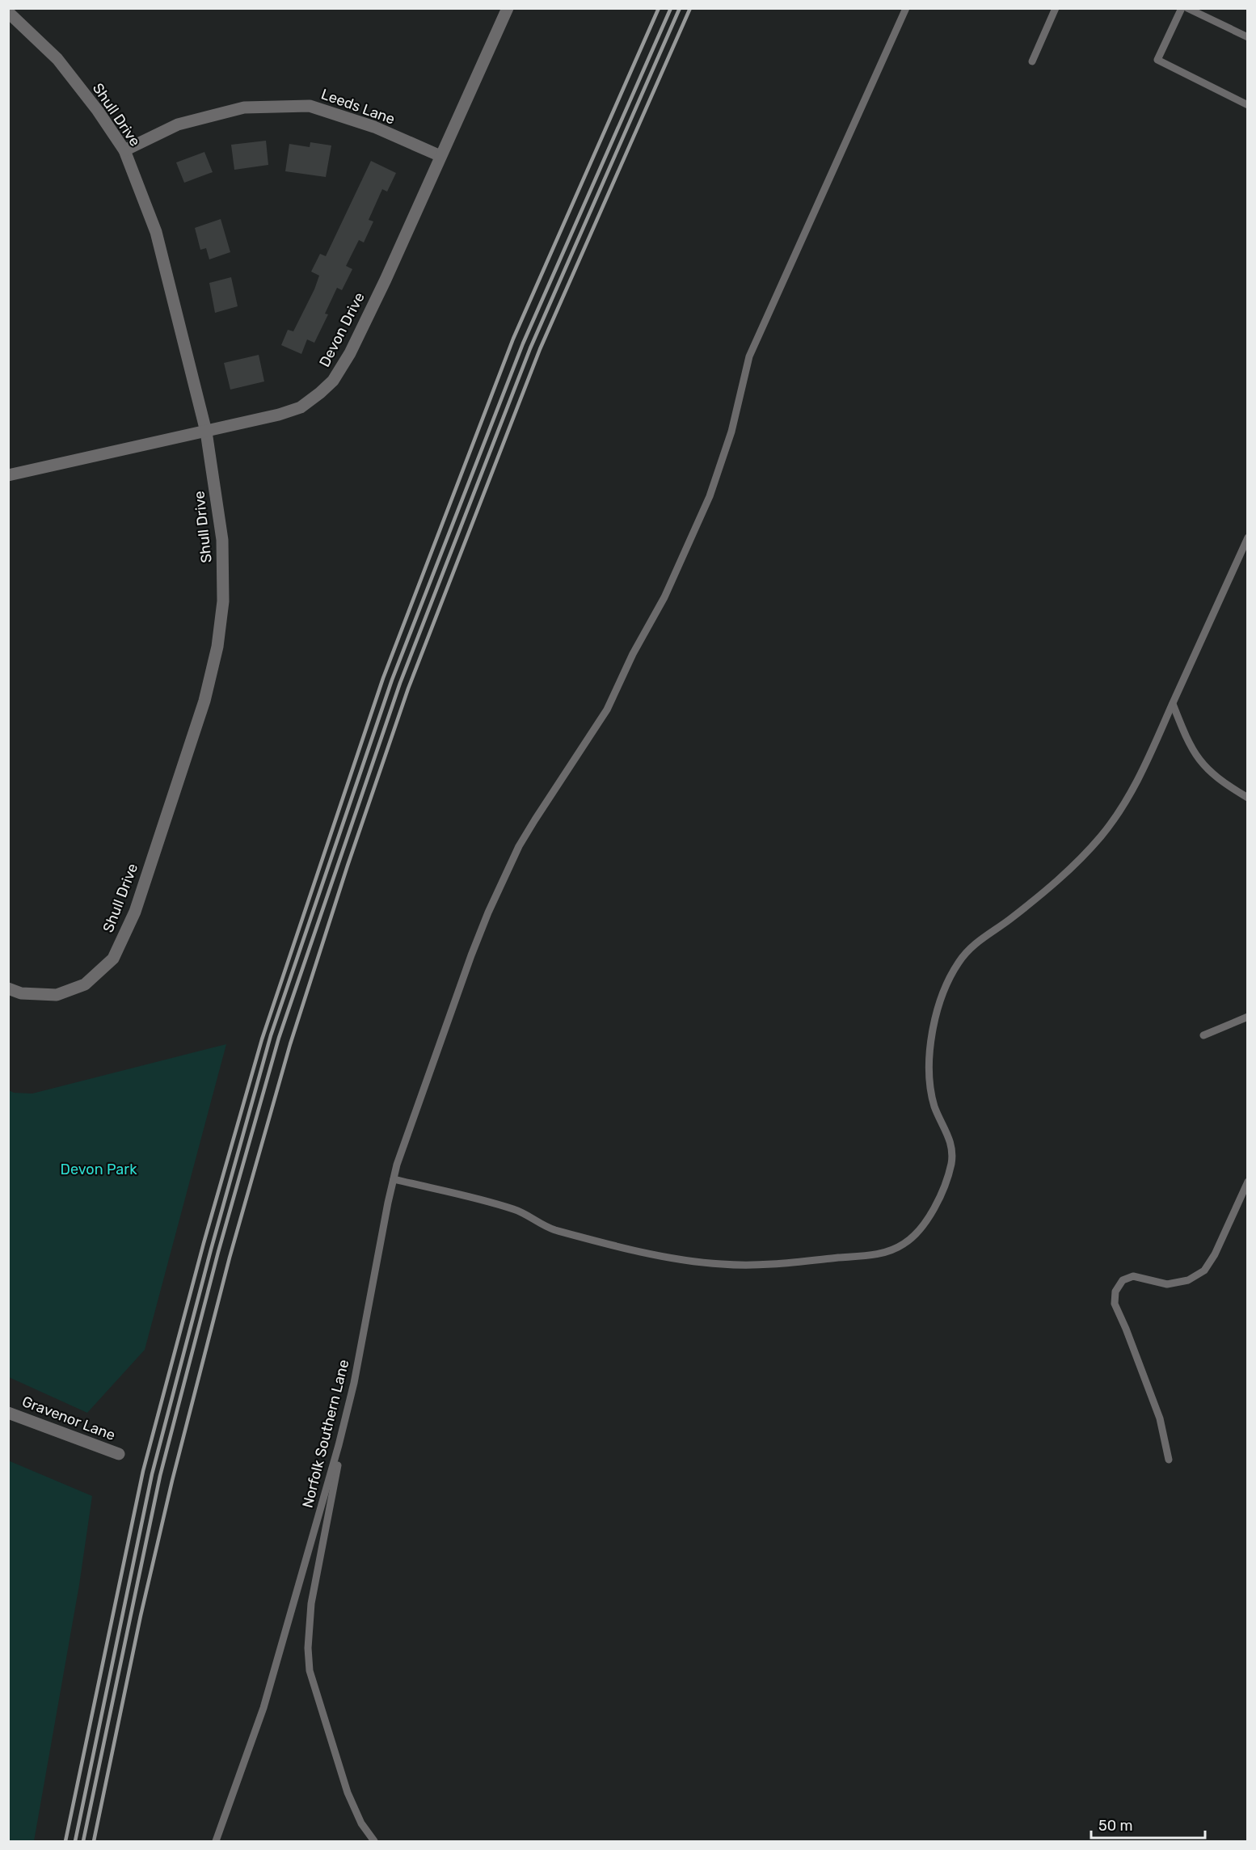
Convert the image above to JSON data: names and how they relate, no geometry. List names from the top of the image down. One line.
{"streets":{"street":["Leeds Lane","Shull Drive","Devon Drive","Gravenor Lane"],"lane":["Norfolk Southern Lane"]},"crossings":[["Leeds Lane","Shull Drive"],["Leeds Lane","Devon Drive"],["Shull Drive","Devon Drive"]],"parks":["Devon Park"],"scale_bar":"50 m"}
